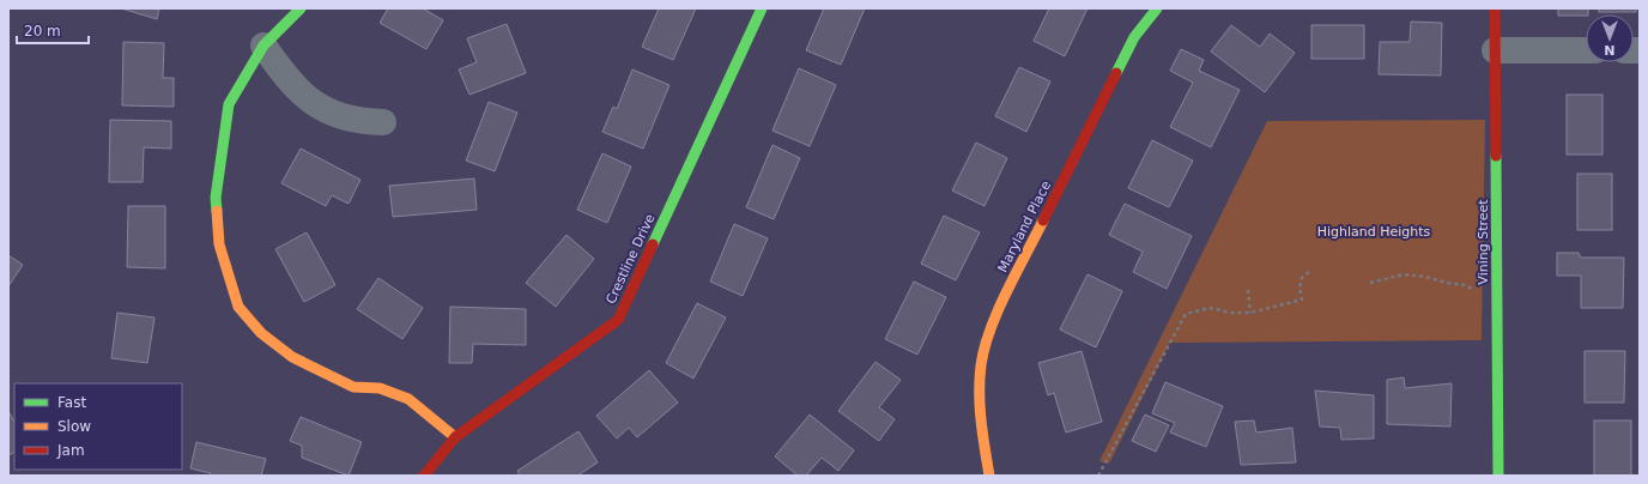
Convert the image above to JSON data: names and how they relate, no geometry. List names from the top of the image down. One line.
{"streets":{"street":["Maryland Place","Vining Street","Crestline Drive"]},"parks":["Highland Heights"],"legend":["Fast","Slow","Jam"],"scale_bar":"20 m","north":"bottom"}
